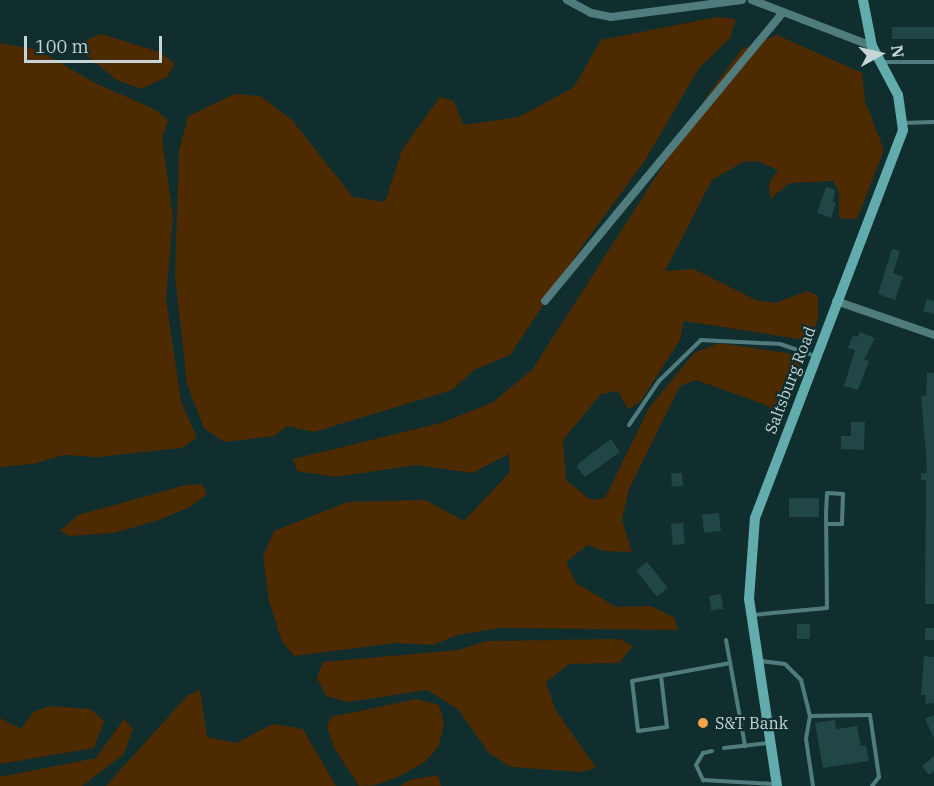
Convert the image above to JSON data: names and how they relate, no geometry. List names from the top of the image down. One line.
{"streets":{"main road":["Saltsburg Road"]},"places":["S&T Bank"],"scale_bar":"100 m","north":"right"}
